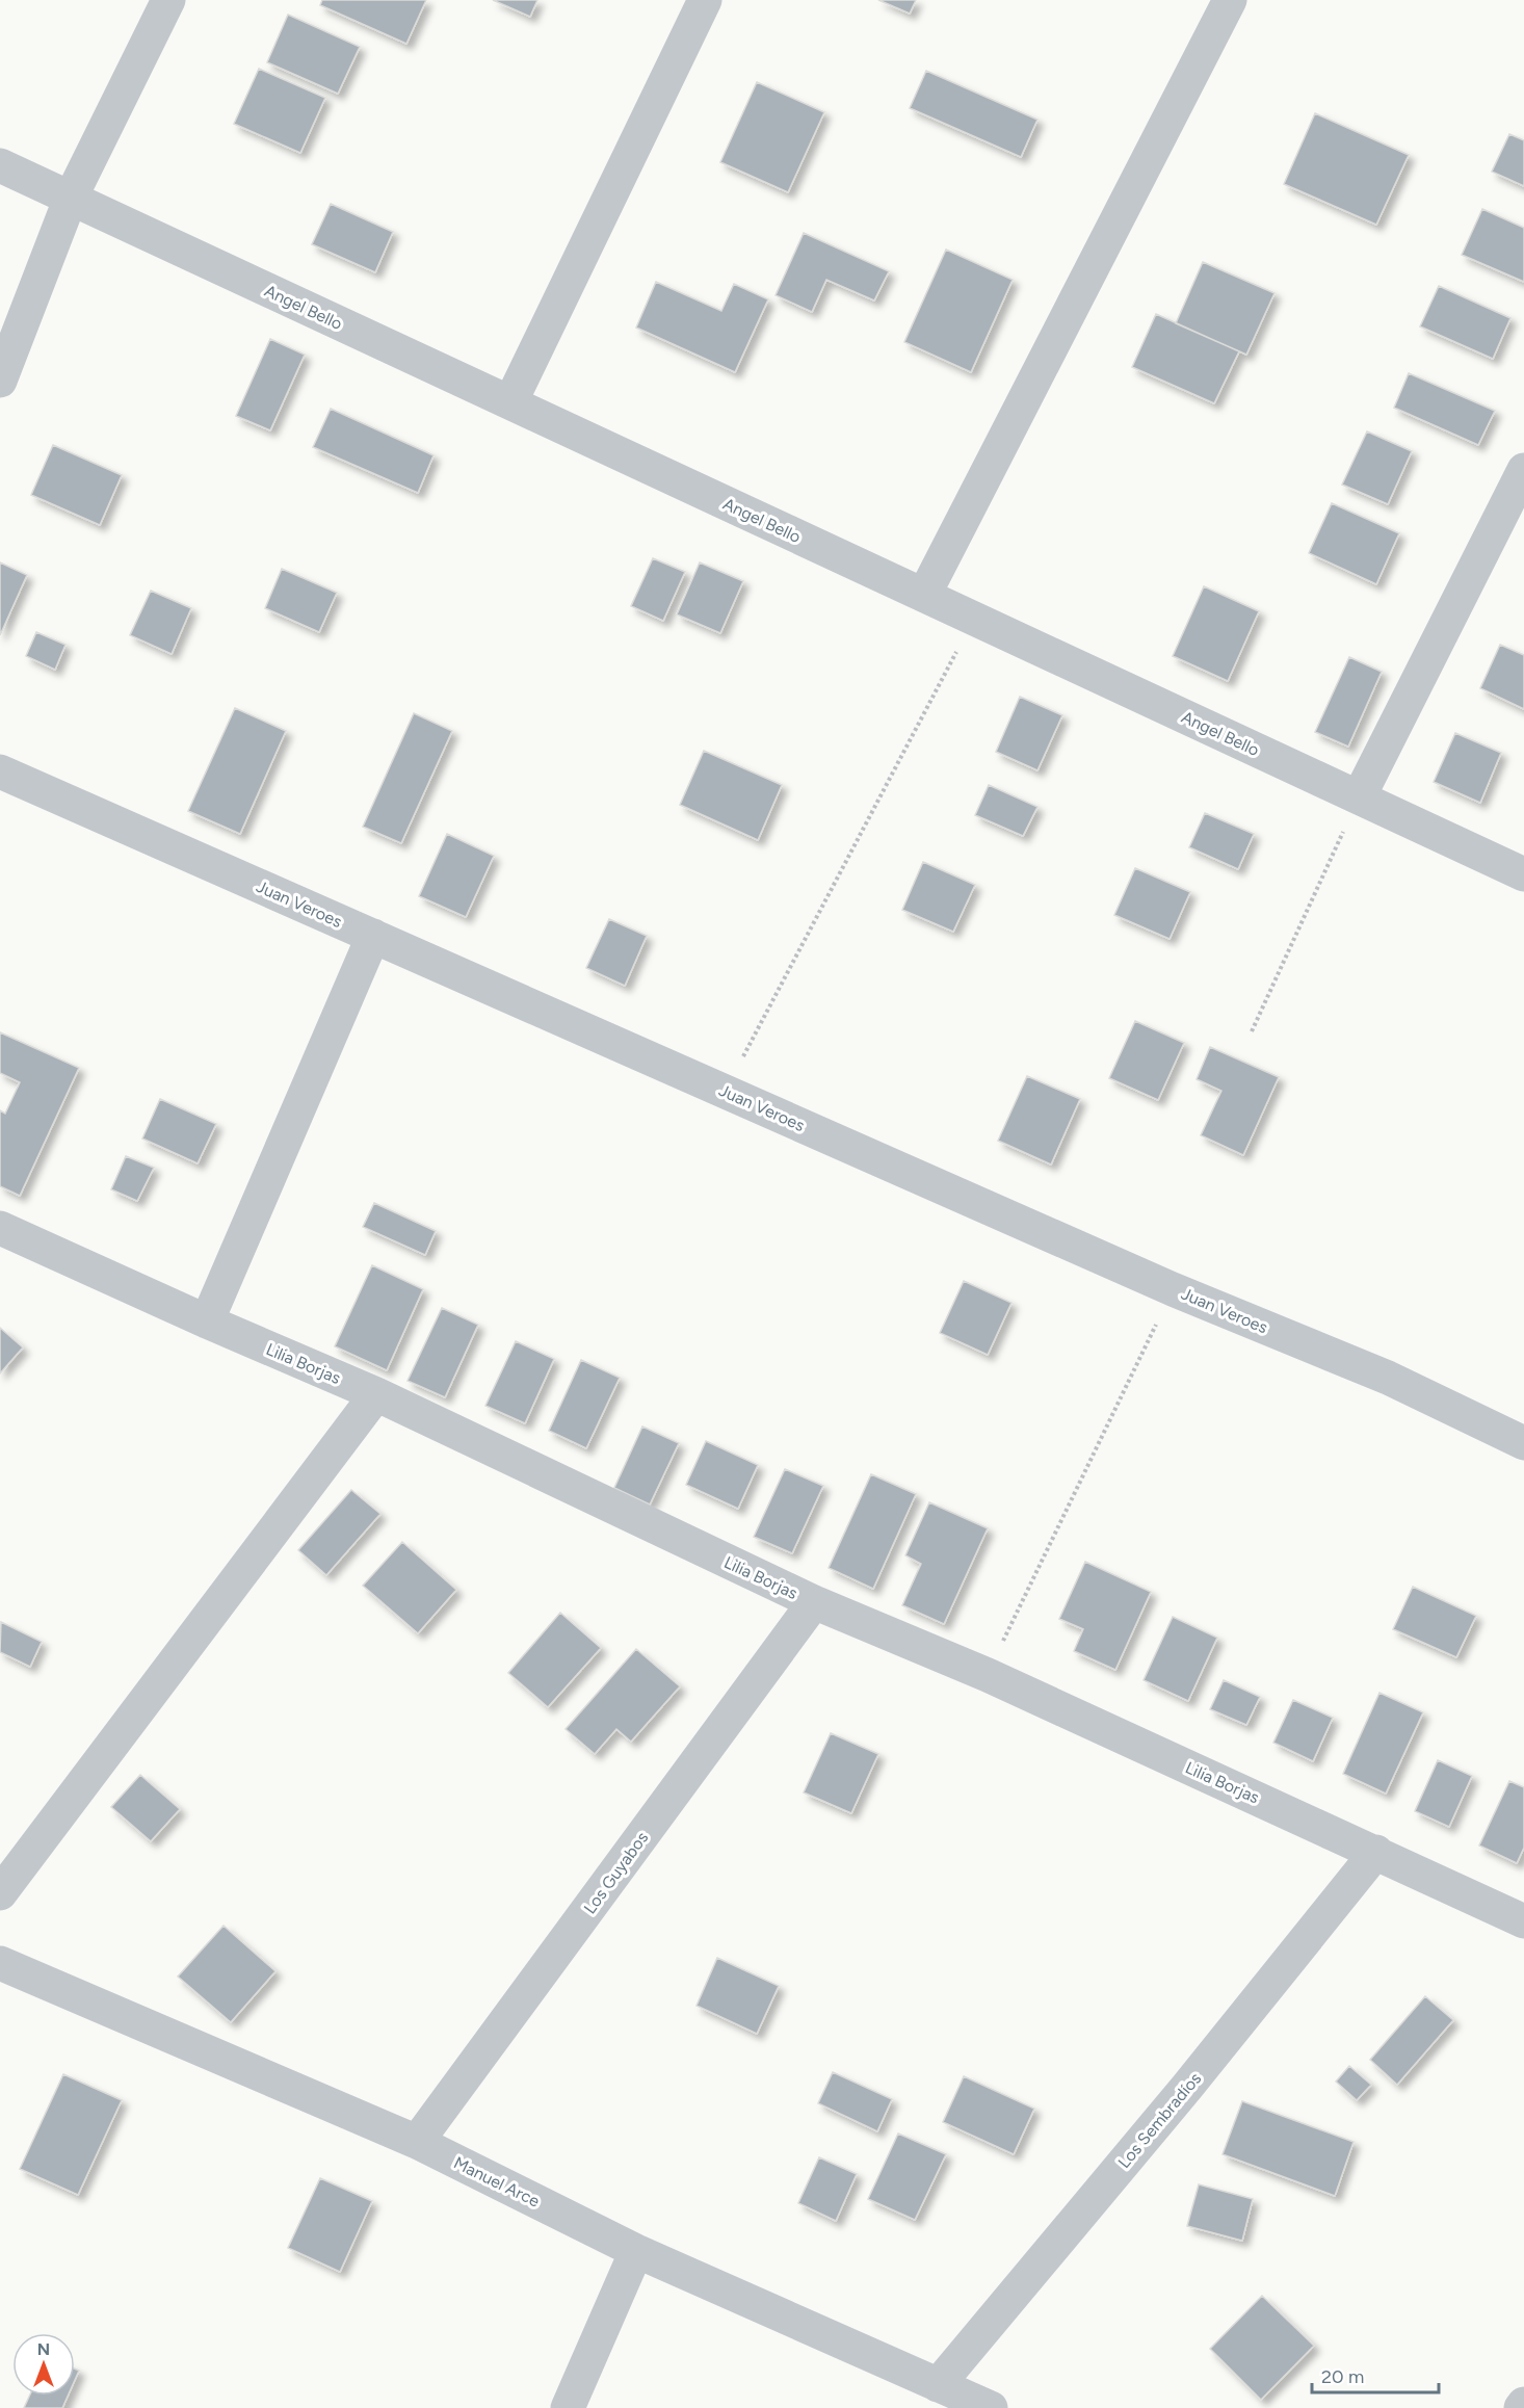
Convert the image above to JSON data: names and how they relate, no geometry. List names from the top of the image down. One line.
{"streets":{"street":["Angel Bello","Juan Veroes","Lilia Borjas","Los Guyabos","Los Sembradíos","Manuel Arce"]},"crossings":[["Lilia Borjas","Los Guyabos"],["Lilia Borjas","Los Sembradíos"],["Los Guyabos","Manuel Arce"],["Los Sembradíos","Manuel Arce"]],"scale_bar":"20 m","north":"top"}
